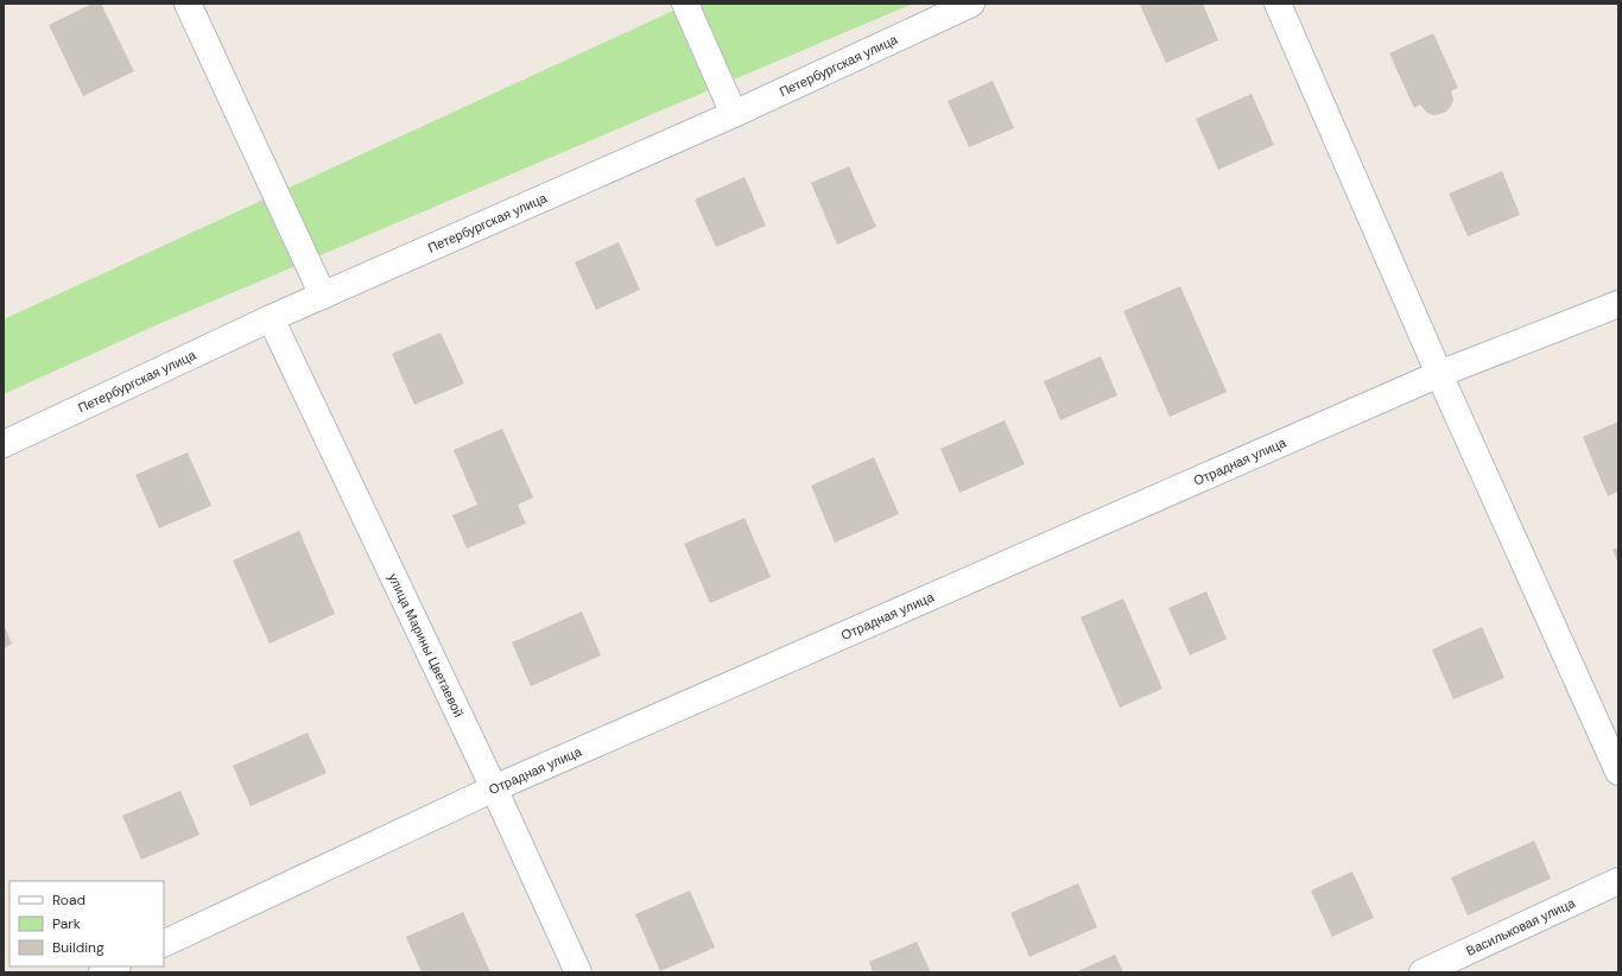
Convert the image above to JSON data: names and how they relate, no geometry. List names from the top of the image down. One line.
{"streets":{"street":["Петербургская улица","Отрадная улица","улица Марины Цветаевой","Васильковая улица"]},"crossings":[["Петербургская улица","улица Марины Цветаевой"],["Отрадная улица","улица Марины Цветаевой"]],"legend":["Road","Park","Building"]}
